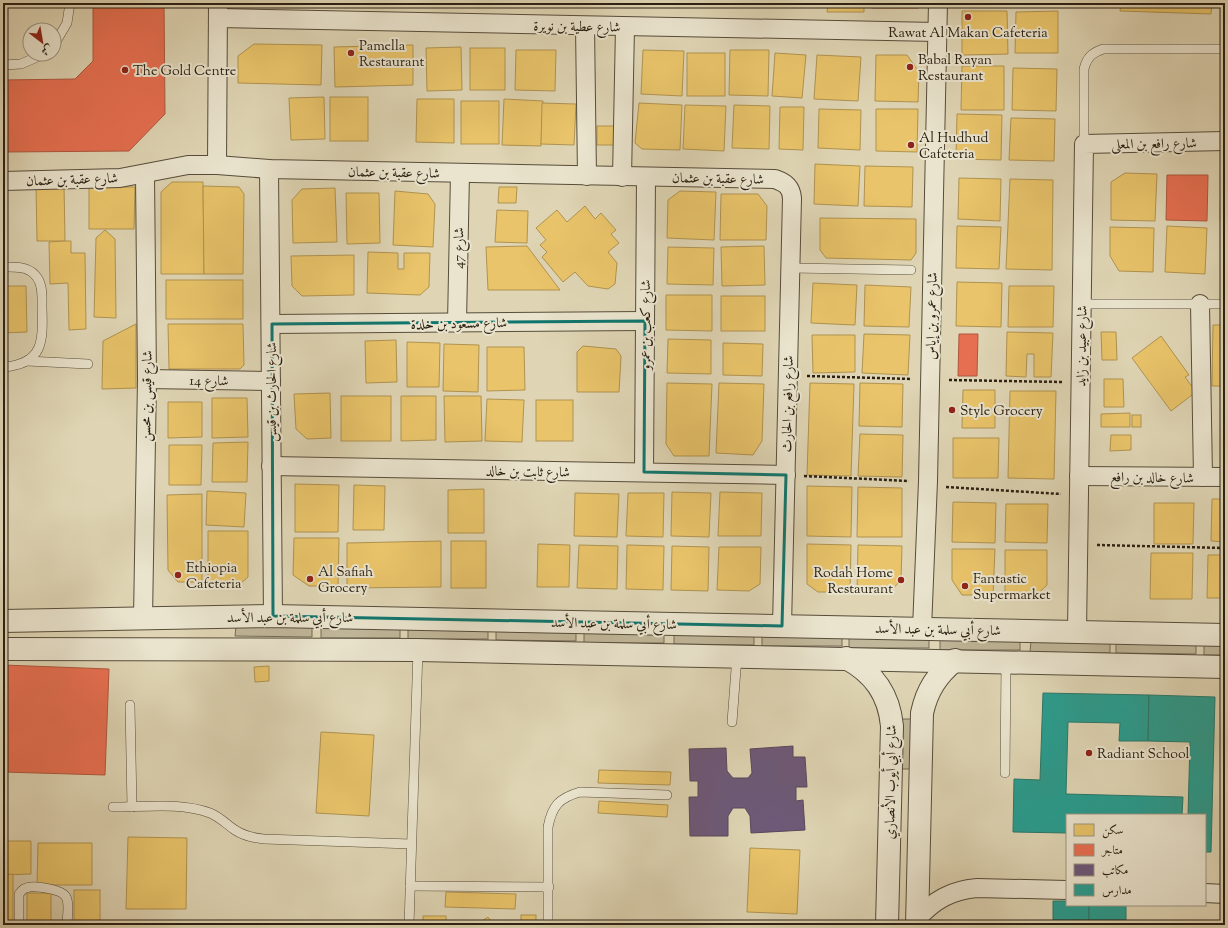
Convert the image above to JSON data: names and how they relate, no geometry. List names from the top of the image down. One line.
{"streets":{"street":["شارع عطية بن نويرة","شارع رافع بن المعلى","شارع عقبة بن عثمان","شارع 47","شارع عمرو بن إياس","شارع مسعود بن خلدة","شارع كعب بن عمرو","شارع عبيد بن زايد","شارع 14","شارع الحارث بن قيس","شارع قيس بن محسن","شارع رافع بن الحارث","شارع ثابت بن خالد","شارع خالد بن رافع","شارع أبي سلمة بن عبد الأسد","شارع أبي أيوب الأنصاري"]},"crossings":[["شارع عطية بن نويرة","شارع عمرو بن إياس"],["شارع رافع بن المعلى","شارع عبيد بن زايد"],["شارع عقبة بن عثمان","شارع 47"],["شارع عقبة بن عثمان","شارع كعب بن عمرو"],["شارع عقبة بن عثمان","شارع الحارث بن قيس"],["شارع عقبة بن عثمان","شارع قيس بن محسن"],["شارع عقبة بن عثمان","شارع رافع بن الحارث"],["شارع 47","شارع مسعود بن خلدة"],["شارع عمرو بن إياس","شارع أبي سلمة بن عبد الأسد"],["شارع مسعود بن خلدة","شارع كعب بن عمرو"],["شارع مسعود بن خلدة","شارع الحارث بن قيس"],["شارع كعب بن عمرو","شارع ثابت بن خالد"],["شارع عبيد بن زايد","شارع خالد بن رافع"],["شارع عبيد بن زايد","شارع أبي سلمة بن عبد الأسد"],["شارع 14","شارع الحارث بن قيس"],["شارع 14","شارع قيس بن محسن"],["شارع الحارث بن قيس","شارع ثابت بن خالد"],["شارع الحارث بن قيس","شارع أبي سلمة بن عبد الأسد"],["شارع قيس بن محسن","شارع أبي سلمة بن عبد الأسد"],["شارع رافع بن الحارث","شارع ثابت بن خالد"],["شارع رافع بن الحارث","شارع أبي سلمة بن عبد الأسد"]],"places":["Rawat Al Makan Cafeteria","Pamella Restaurant","Babal Rayan Restaurant","The Gold Centre","Al Hudhud Cafeteria","Style Grocery","Ethiopia Cafeteria","Al Safiah Grocery","Rodah Home Restaurant","Fantastic Supermarket","Radiant School"],"legend":["سكن","متاجر","مكاتب","مدارس"],"north":"bottom right"}
